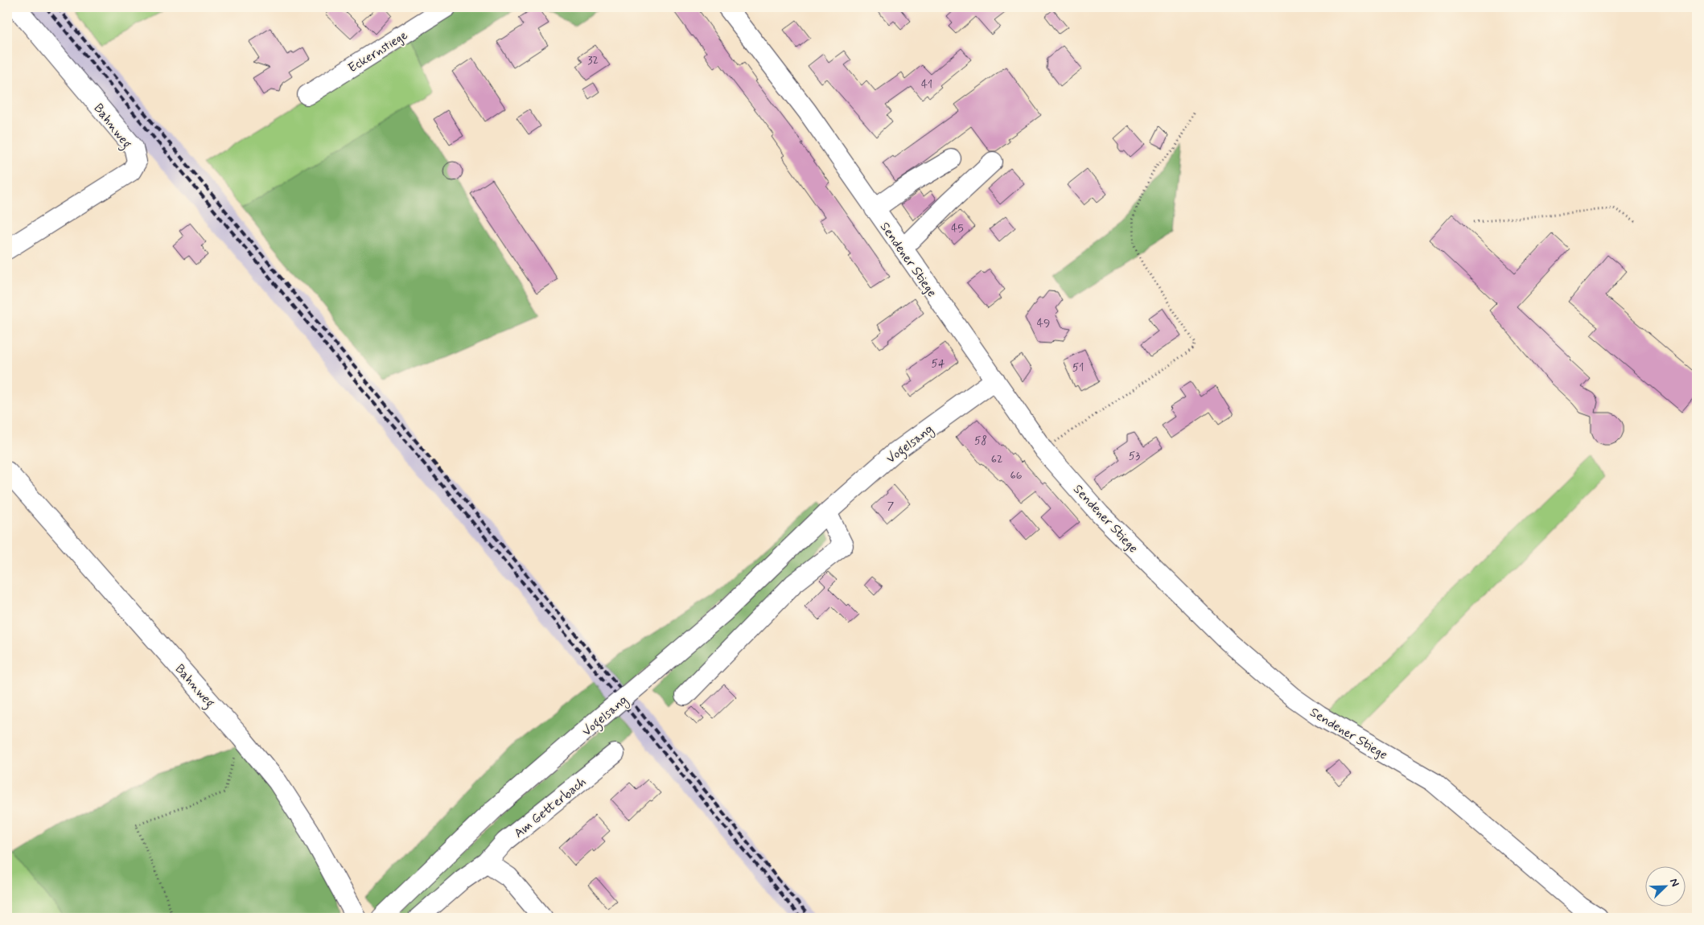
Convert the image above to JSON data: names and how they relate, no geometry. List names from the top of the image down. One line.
{"streets":{"street":["Eckernstiege","Bahnweg","Sendener Stiege","Vogelsang","Am Getterbach"]},"crossings":[["Sendener Stiege","Vogelsang"]],"house_numbers":["32","41","45","49","54","51","58","53","62","66","7"],"north":"top right"}
